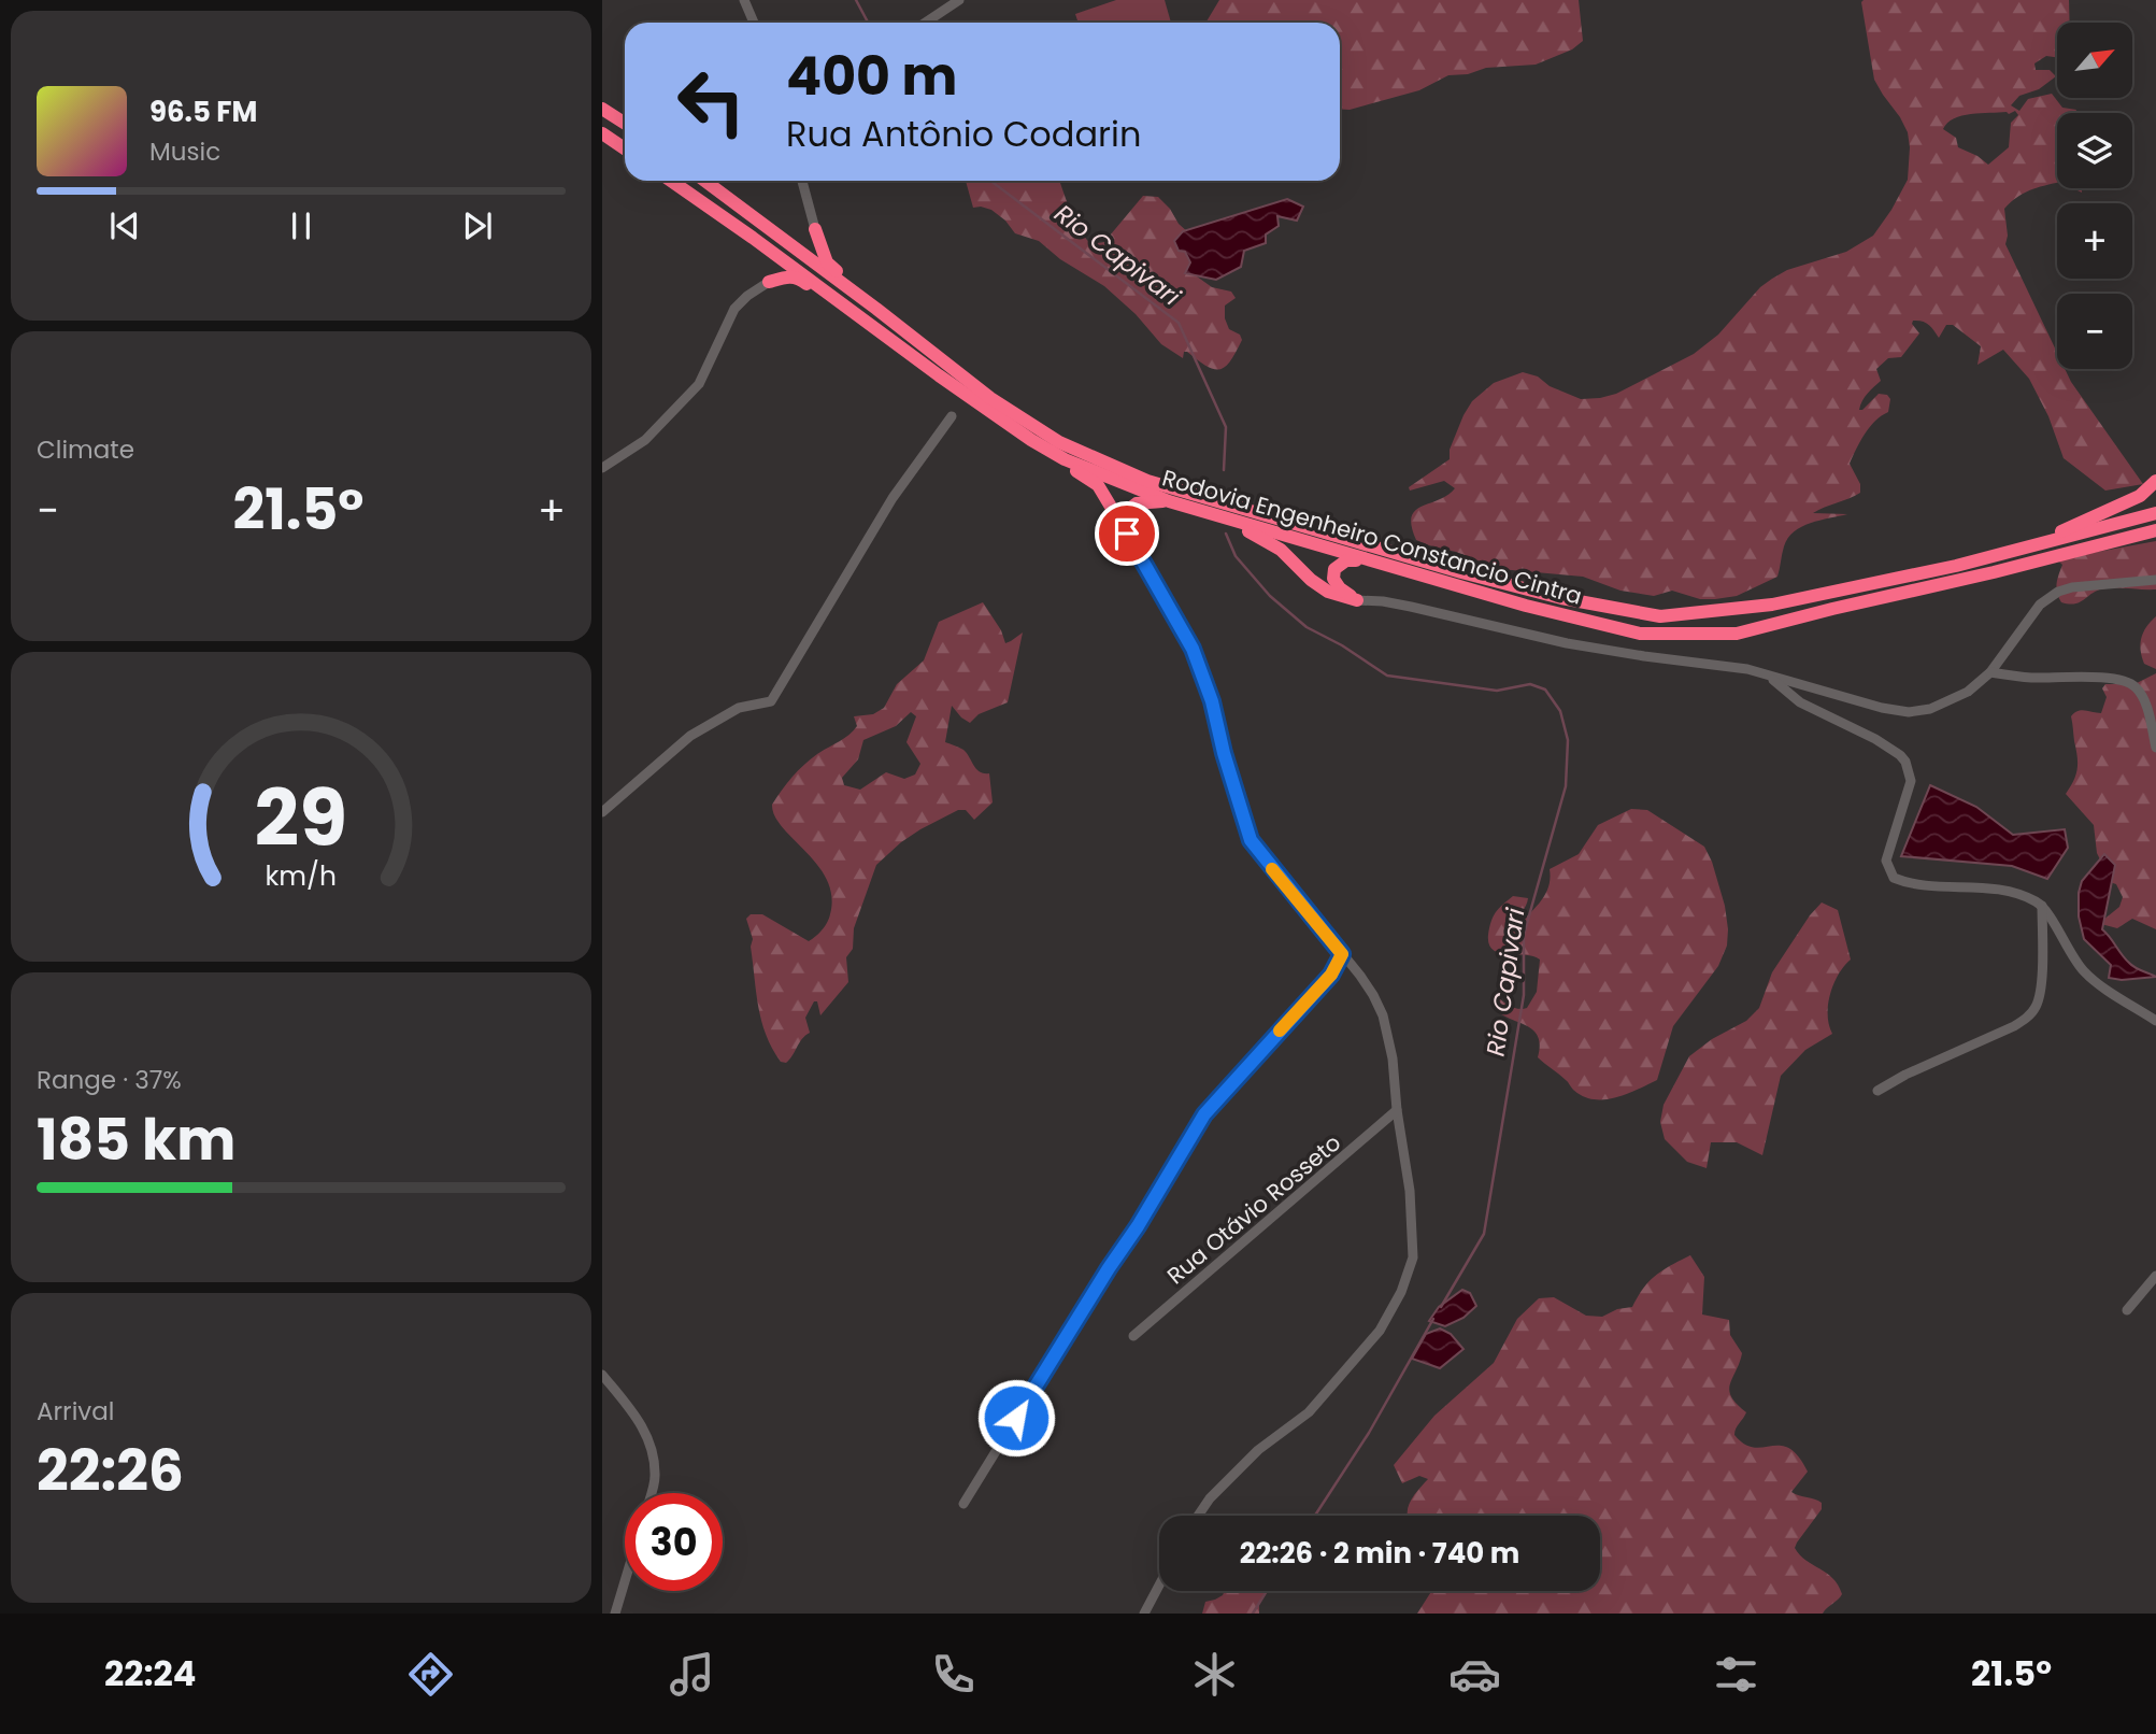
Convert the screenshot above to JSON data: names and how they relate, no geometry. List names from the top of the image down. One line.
{"streets":{"highway":["Rodovia Engenheiro Constancio Cintra"],"street":["Rua Otávio Rosseto"]},"water":["Rio Capivari"],"north":"top right","page":{"map_buttons":["+","−"],"turn":["400 m","Rua Antônio Codarin"],"song":["96.5 FM","Music"],"tile":["Climate",["Range · 37%","185 km"],["Arrival","22:26"]],"heat":["−","21.5°","+"],"limit":"30","trip":"22:26 · 2 min · 740 m","tabs":["22:24","21.5°"],"gauge":["29","km/h"]}}
